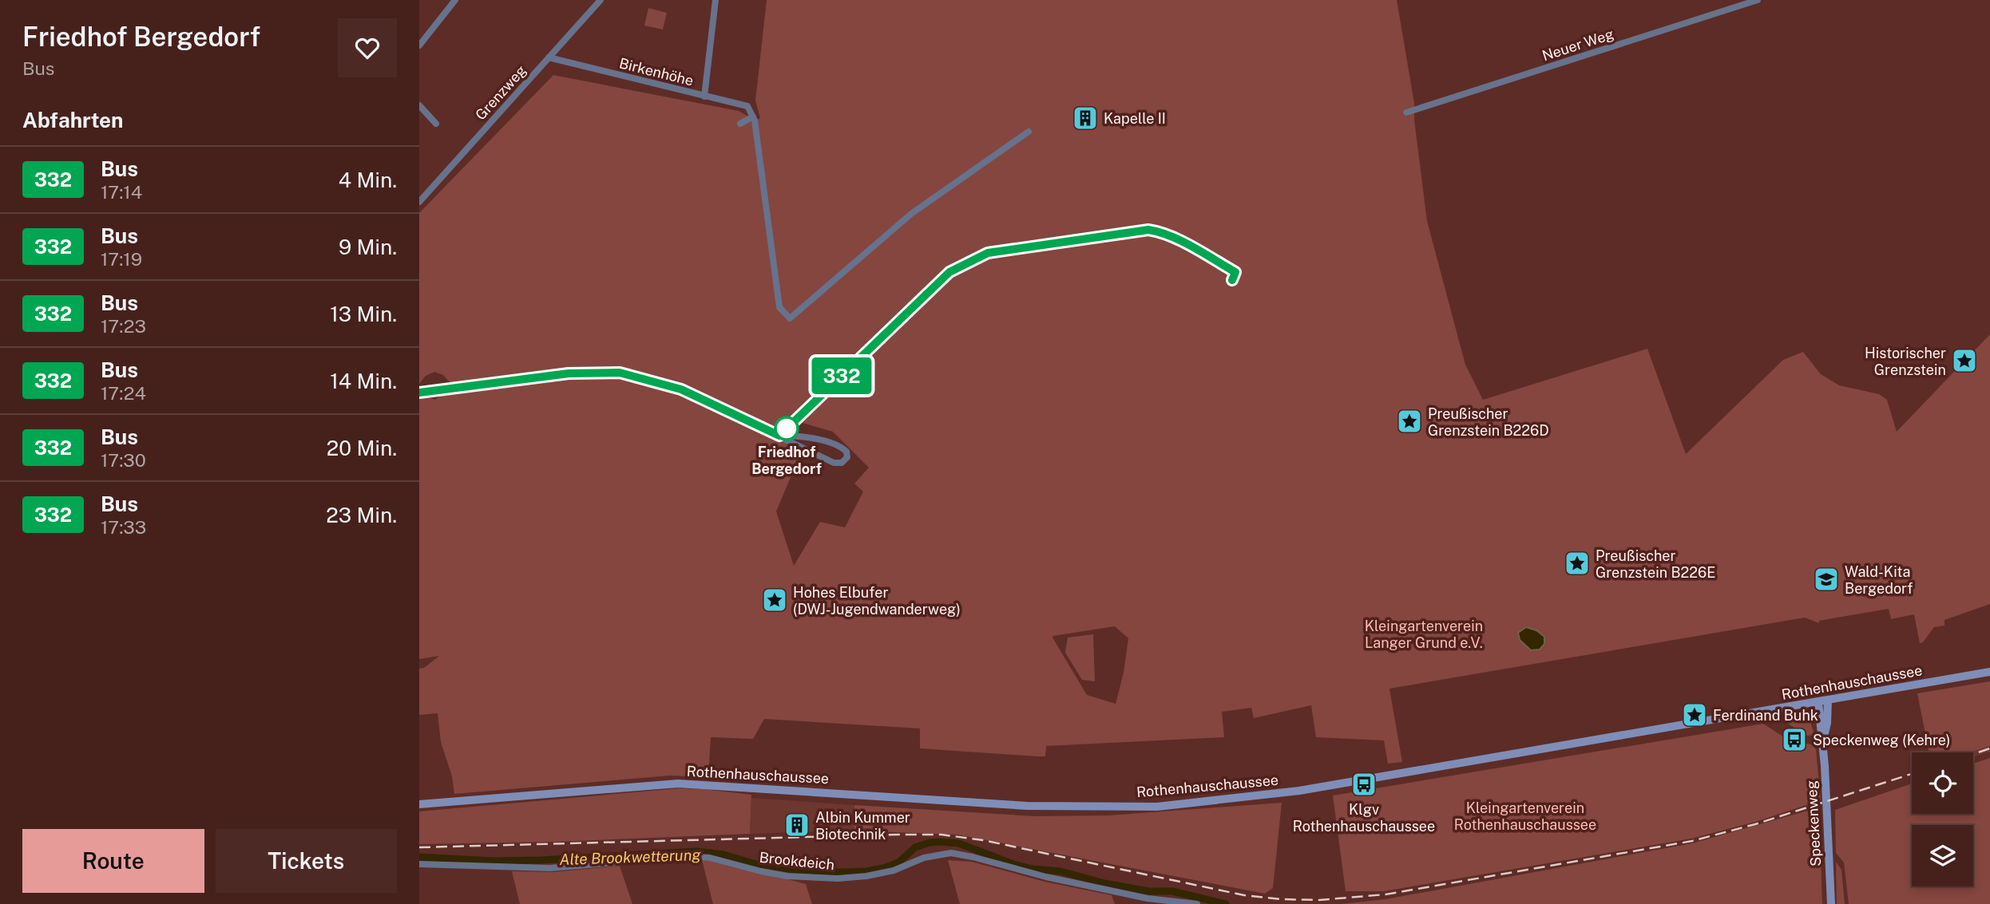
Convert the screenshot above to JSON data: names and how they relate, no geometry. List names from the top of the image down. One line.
{"streets":{"main road":["Rothenhauschaussee","Speckenweg"],"street":["Neuer Weg","Birkenhöhe","Grenzweg","Brookdeich"]},"crossings":[["Birkenhöhe","Grenzweg"],["Rothenhauschaussee","Speckenweg"]],"water":["Alte Brookwetterung"],"parks":["Kleingartenverein Langer Grund e.V.","Kleingartenverein Rothenhauschaussee"],"places":{"building":["Kapelle II","Albin Kummer Biotechnik"],"place":["Historischer Grenzstein","Preußischer Grenzstein B226D","Preußischer Grenzstein B226E","Hohes Elbufer (DWJ-Jugendwanderweg)","Ferdinand Buhk"],"other":["Friedhof Bergedorf"],"school or university":["Wald-Kita Bergedorf"],"bus stop":["Speckenweg (Kehre)","Klgv Rothenhauschaussee"]},"lines":["bus line 332"],"page":{"heading":[["Friedhof Bergedorf","Bus"],"Abfahrten"],"on_map":"332","list":[{"mark":"332","name":"Bus","note":"17:14","value":"4 Min."},{"mark":"332","name":"Bus","note":"17:19","value":"9 Min."},{"mark":"332","name":"Bus","note":"17:23","value":"13 Min."},{"mark":"332","name":"Bus","note":"17:24","value":"14 Min."},{"mark":"332","name":"Bus","note":"17:30","value":"20 Min."},{"mark":"332","name":"Bus","note":"17:33","value":"23 Min."}],"buttons":["Route","Tickets"]}}
